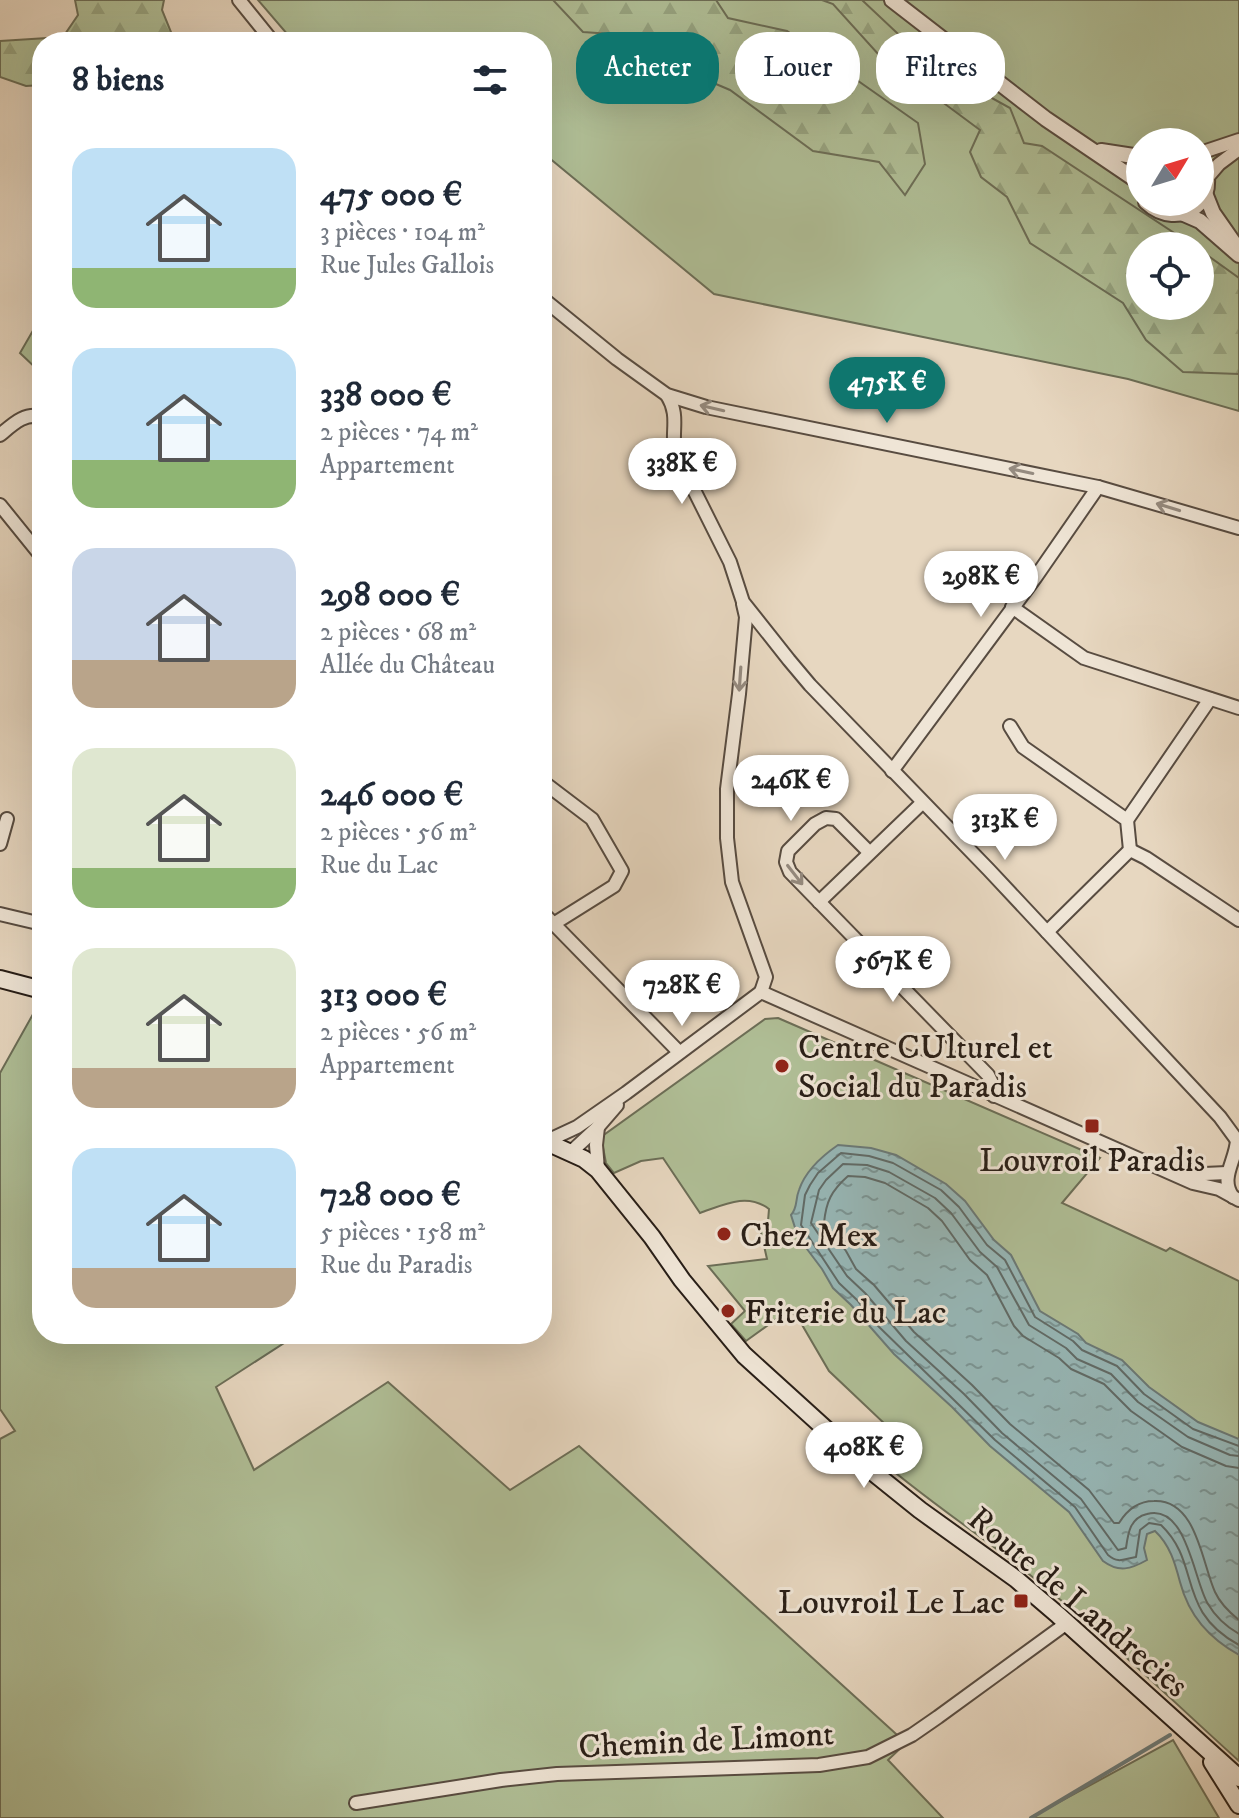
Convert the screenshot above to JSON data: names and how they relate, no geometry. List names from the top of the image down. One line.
{"streets":{"main road":["Route de Landrecies"],"street":["Chemin de Limont"]},"crossings":[["Route de Landrecies","Chemin de Limont"]],"places":{"other":["Centre CUlturel et Social du Paradis","Chez Mex","Friterie du Lac"],"transit":["Louvroil Paradis","Louvroil Le Lac"]},"north":"top right","page":{"chip":["Acheter","Louer","Filtres"],"heading":"8 biens","list":[{"name":"475 000 €","note":"3 pièces · 104 m² · Rue Jules Gallois"},{"name":"338 000 €","note":"2 pièces · 74 m² · Appartement"},{"name":"298 000 €","note":"2 pièces · 68 m² · Allée du Château"},{"name":"246 000 €","note":"2 pièces · 56 m² · Rue du Lac"},{"name":"313 000 €","note":"2 pièces · 56 m² · Appartement"},{"name":"728 000 €","note":"5 pièces · 158 m² · Rue du Paradis"}],"price":["475K €","338K €","298K €","246K €","313K €","567K €","728K €","408K €"]}}
